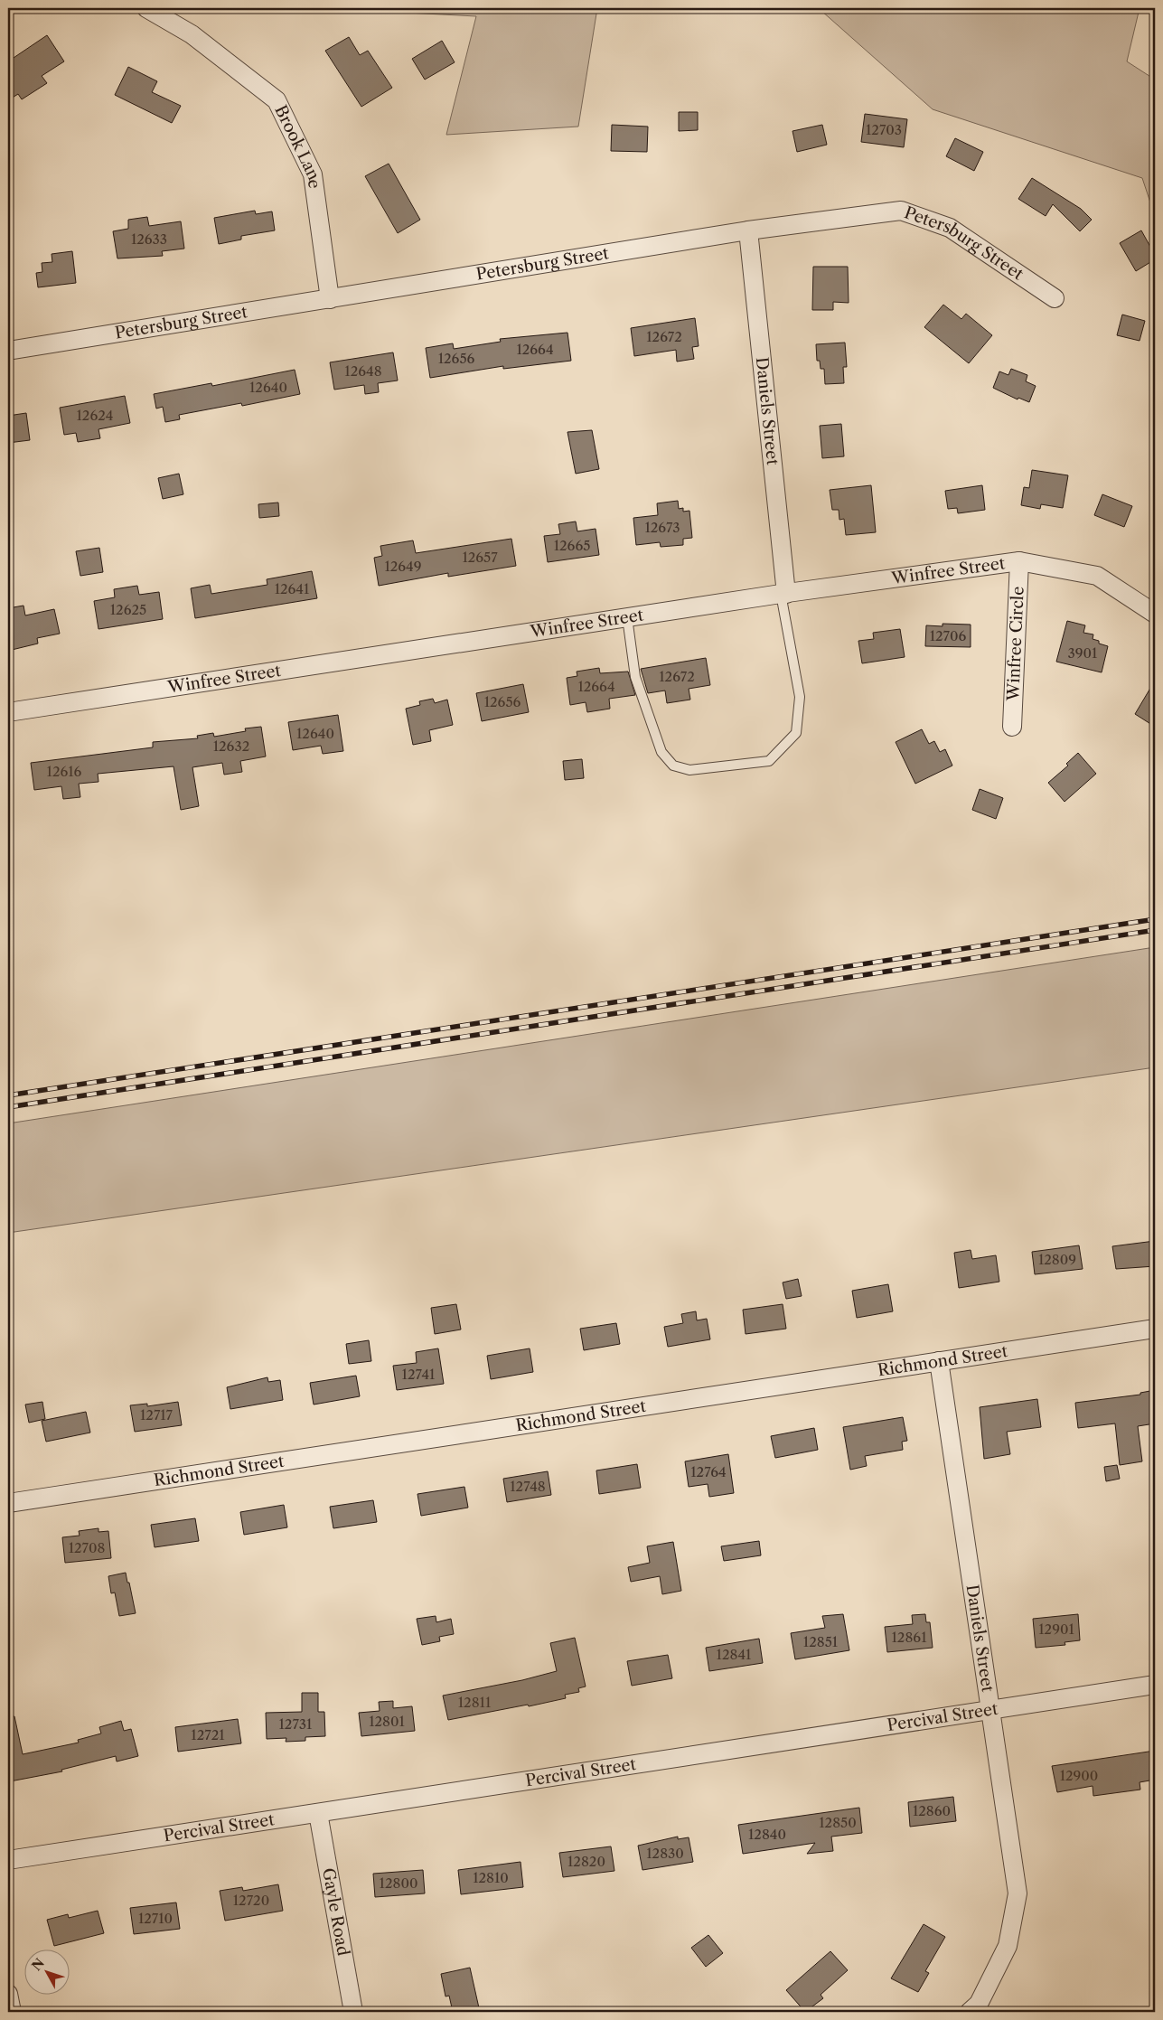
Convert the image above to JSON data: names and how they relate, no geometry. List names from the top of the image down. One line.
{"streets":{"street":["Brook Lane","Petersburg Street","Daniels Street","Winfree Street","Winfree Circle","Richmond Street","Percival Street","Gayle Road"]},"crossings":[["Brook Lane","Petersburg Street"],["Petersburg Street","Daniels Street"],["Daniels Street","Winfree Street"],["Daniels Street","Richmond Street"],["Daniels Street","Percival Street"],["Winfree Street","Winfree Circle"],["Percival Street","Gayle Road"]],"house_numbers":["12703","12633","12672","12664","12656","12648","12640","12624","12673","12665","12657","12649","12641","12625","12706","3901","12672","12664","12656","12640","12632","12616","12809","12741","12717","12764","12748","12708","12901","12861","12851","12841","12811","12801","12731","12721","12900","12860","12850","12840","12830","12820","12810","12800","12720","12710"],"north":"top left"}
